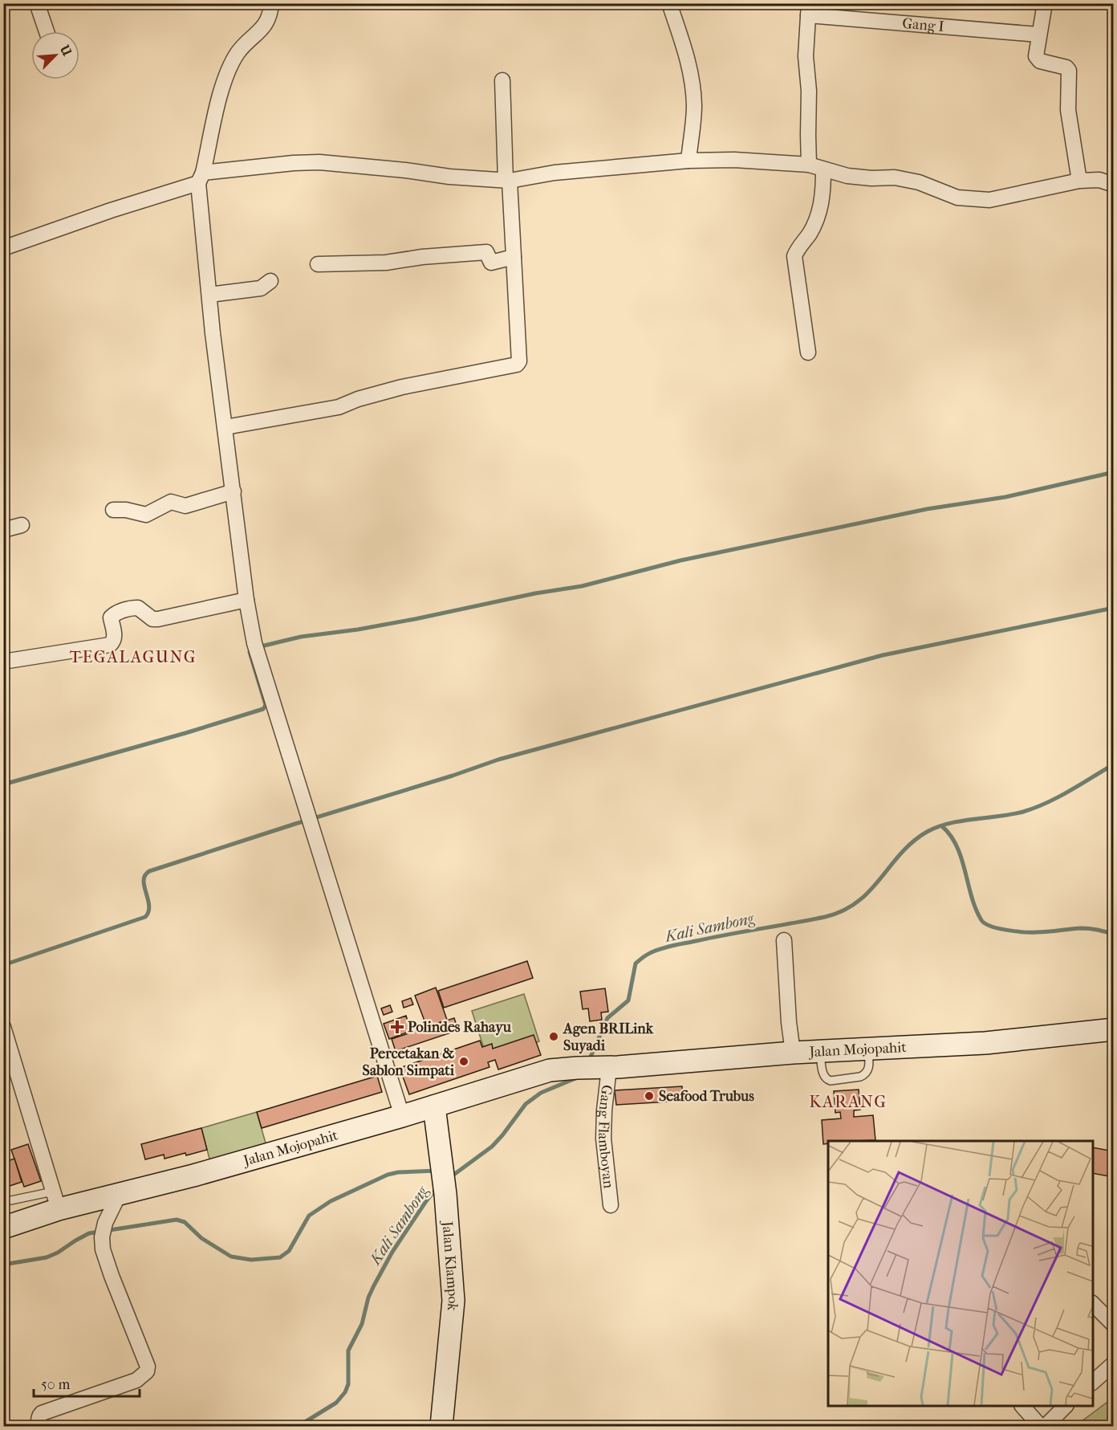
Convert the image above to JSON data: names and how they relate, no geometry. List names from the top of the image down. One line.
{"streets":{"street":["Gang I","Jalan Mojopahit","Gang Flamboyan","Jalan Klampok"]},"crossings":[["Jalan Mojopahit","Gang Flamboyan"],["Jalan Mojopahit","Jalan Klampok"]],"districts":["TEGALAGUNG","KARANG"],"water":["Kali Sambong"],"places":{"health":["Polindes Rahayu"],"other":["Agen BRILink Suyadi","Percetakan & Sablon Simpati","Seafood Trubus"]},"scale_bar":"50 m","north":"top right"}
